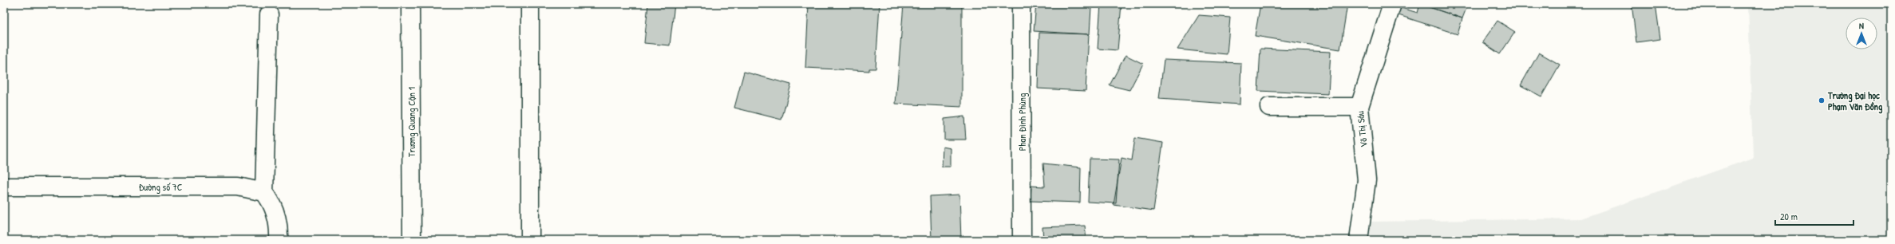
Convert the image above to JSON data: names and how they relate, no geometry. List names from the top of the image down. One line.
{"streets":{"street":["Trương Quang Cận 1","Phan Đình Phùng","Võ Thị Sáu","Đường số 7C"]},"places":["Trường Đại học Phạm Văn Đồng"],"scale_bar":"20 m","north":"top"}
